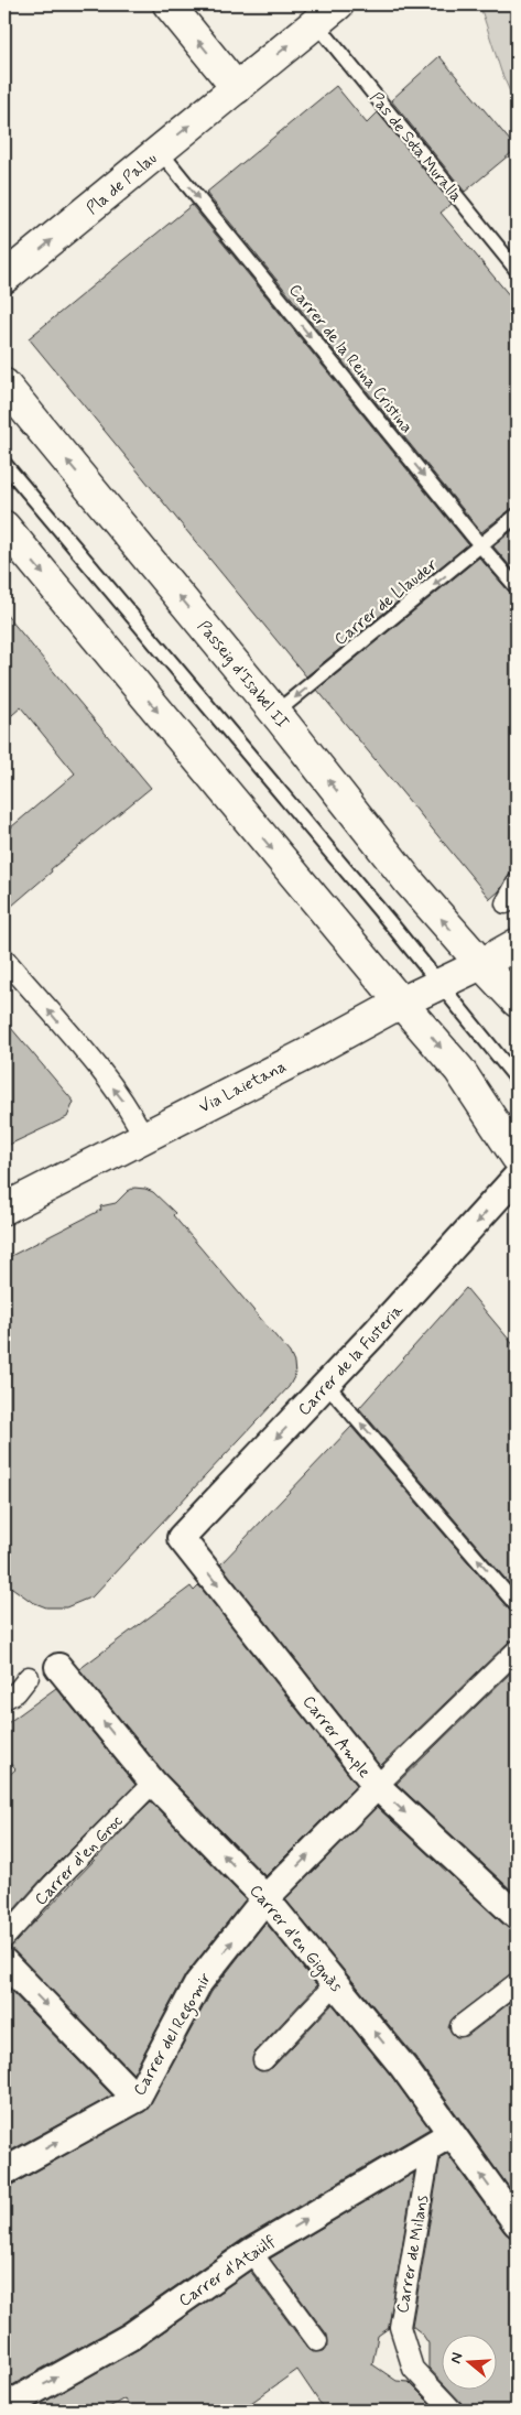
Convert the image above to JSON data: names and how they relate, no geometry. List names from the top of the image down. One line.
{"streets":{"street":["Pla de Palau","Passeig d'Isabel II","Via Laietana","Carrer de la Fusteria","Carrer Ample","Carrer d'en Groc","Carrer d'en Gignàs","Carrer del Regomir","Carrer de Milans","Carrer d'Ataülf"],"lane":["Pas de Sota Muralla","Carrer de la Reina Cristina","Carrer de Llauder"]},"crossings":[["Pas de Sota Muralla","Pla de Palau"],["Pla de Palau","Carrer de la Reina Cristina"],["Carrer de la Reina Cristina","Carrer de Llauder"],["Carrer de Llauder","Passeig d'Isabel II"],["Passeig d'Isabel II","Via Laietana"],["Carrer de la Fusteria","Carrer Ample"],["Carrer Ample","Carrer del Regomir"],["Carrer d'en Groc","Carrer d'en Gignàs"],["Carrer d'en Gignàs","Carrer del Regomir"],["Carrer d'en Gignàs","Carrer de Milans"],["Carrer d'en Gignàs","Carrer d'Ataülf"],["Carrer de Milans","Carrer d'Ataülf"]],"one_way":["Pla de Palau","Carrer de la Reina Cristina","Carrer de Llauder","Carrer de la Fusteria","Carrer Ample","Carrer del Regomir","Carrer d'Ataülf"],"north":"left"}
